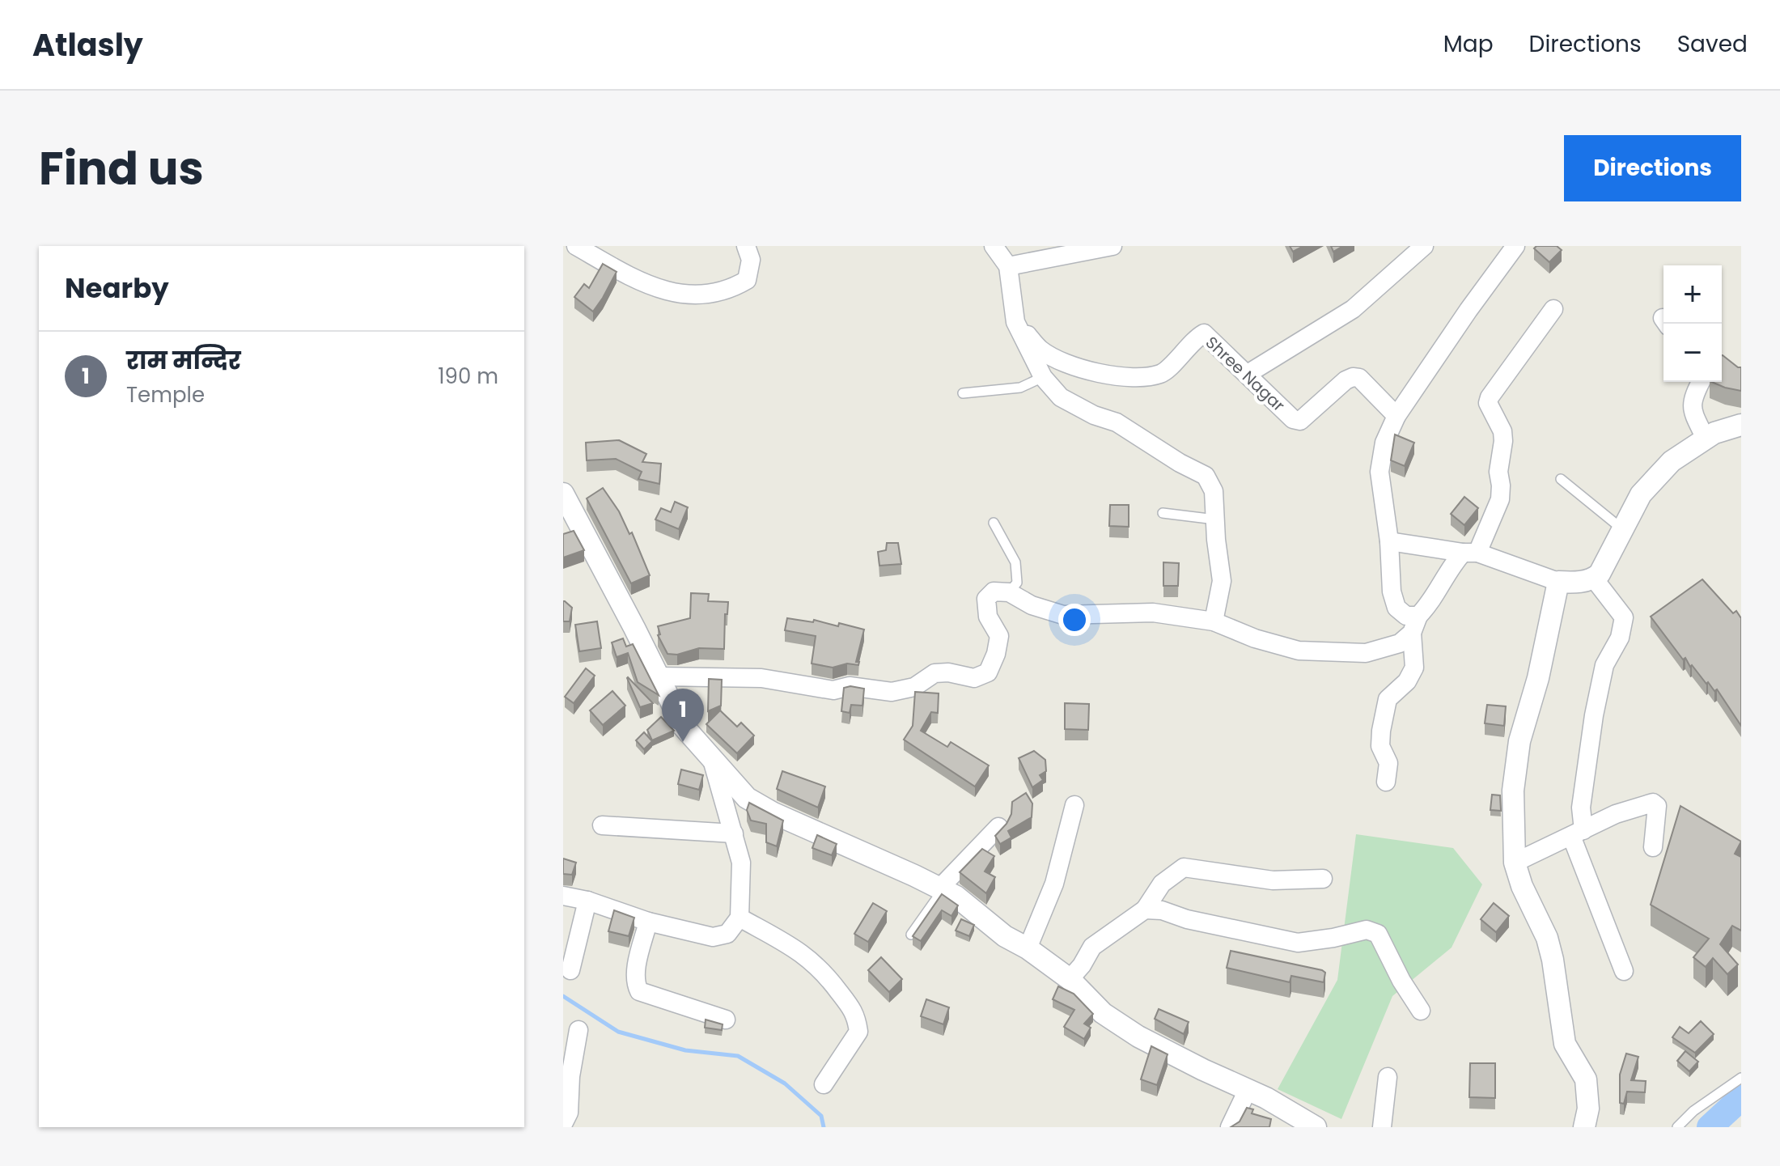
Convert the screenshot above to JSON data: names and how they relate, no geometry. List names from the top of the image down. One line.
{"streets":{"street":["Shree Nagar"]},"page":{"header":"Atlasly","nav":["Map","Directions","Saved"],"title":"Find us","buttons":"Directions","heading":"Nearby","map_buttons":["+","−"],"list":[{"mark":"1","name":"राम मन्दिर","note":"Temple","value":"190 m"}],"pins":"1"}}
